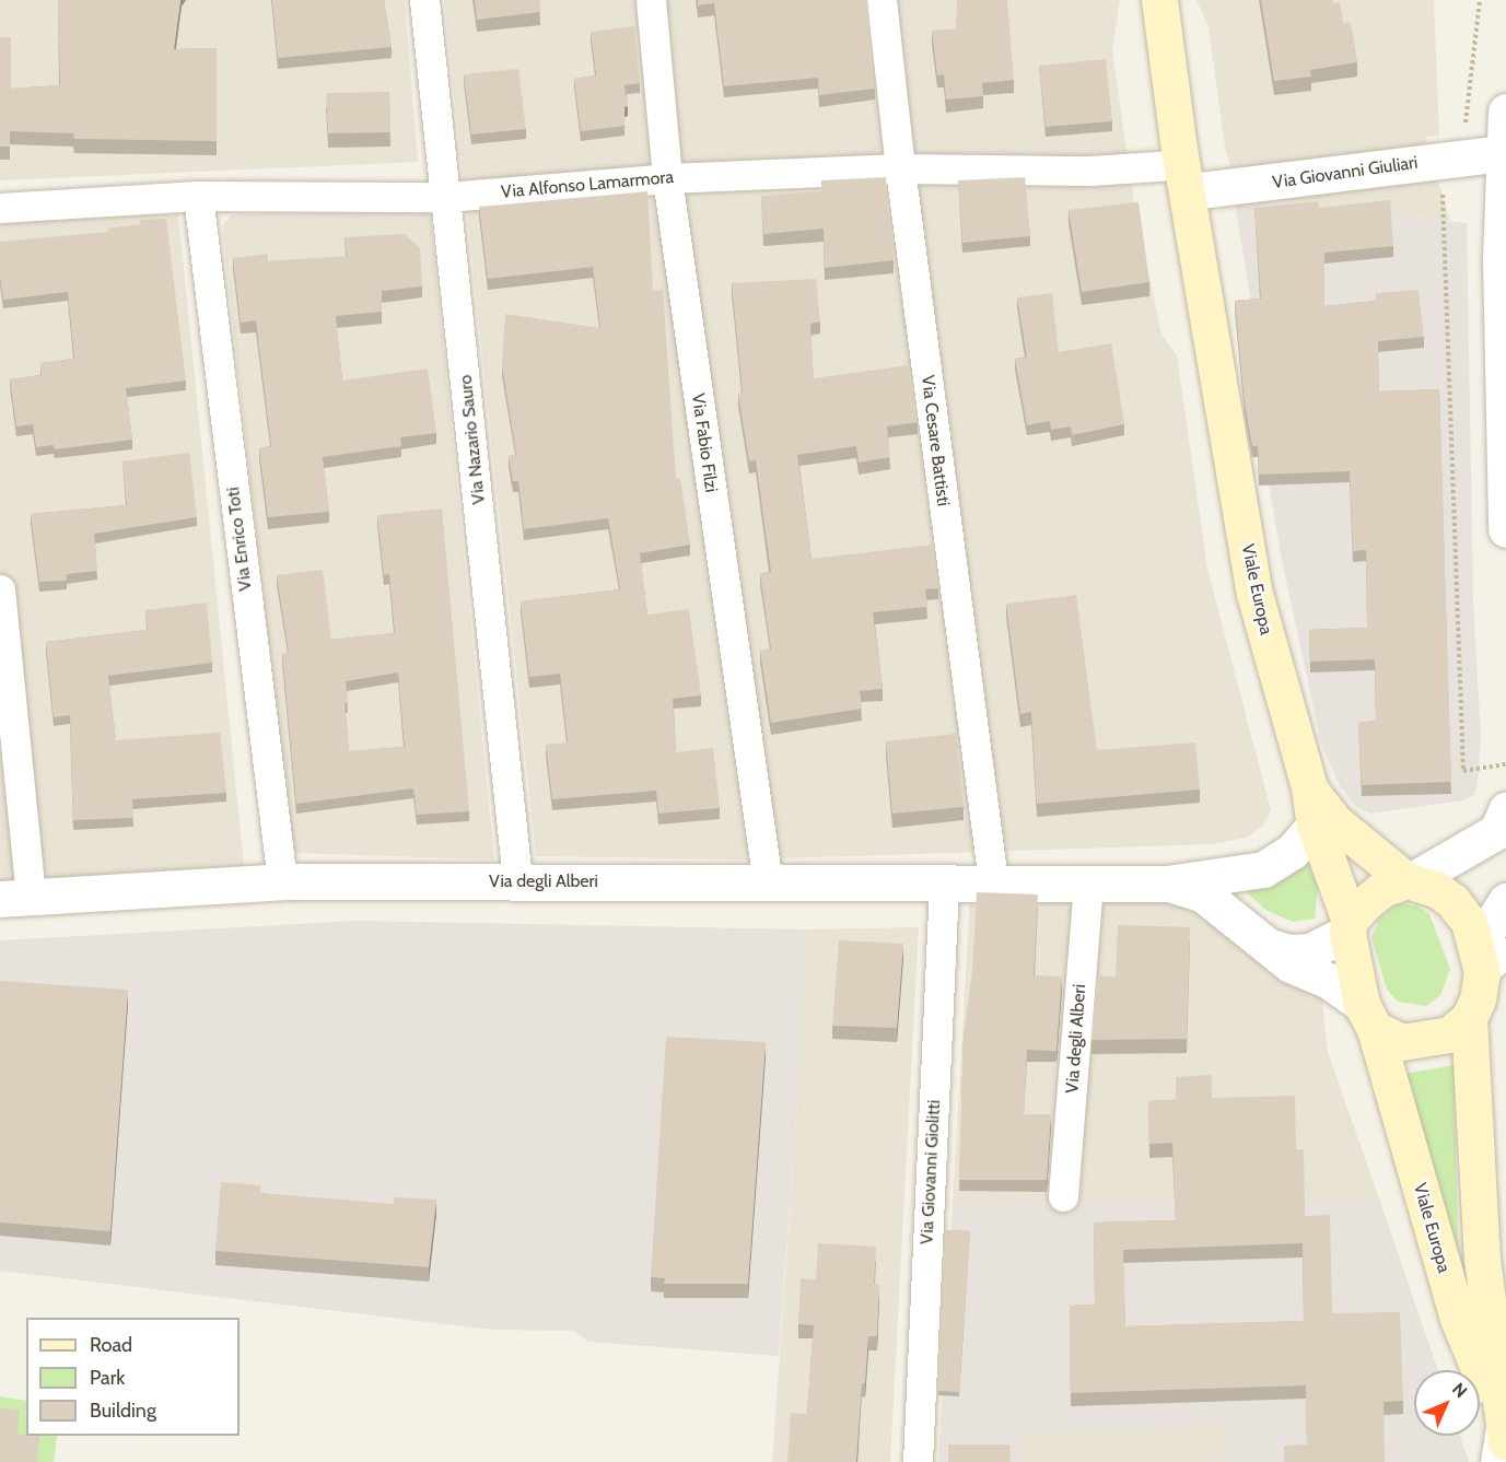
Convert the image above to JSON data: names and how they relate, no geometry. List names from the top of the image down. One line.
{"streets":{"main road":["Viale Europa"],"street":["Via Giovanni Giuliari","Via Alfonso Lamarmora","Via Nazario Sauro","Via Cesare Battisti","Via Fabio Filzi","Via Enrico Toti","Via degli Alberi","Via Giovanni Giolitti"]},"crossings":[["Via Giovanni Giuliari","Via Alfonso Lamarmora"],["Via Giovanni Giuliari","Viale Europa"],["Via Alfonso Lamarmora","Via Nazario Sauro"],["Via Alfonso Lamarmora","Via Cesare Battisti"],["Via Alfonso Lamarmora","Via Fabio Filzi"],["Via Alfonso Lamarmora","Via Enrico Toti"],["Via Alfonso Lamarmora","Viale Europa"],["Via Nazario Sauro","Via degli Alberi"],["Via Cesare Battisti","Via degli Alberi"],["Via Fabio Filzi","Via degli Alberi"],["Via Enrico Toti","Via degli Alberi"],["Viale Europa","Via degli Alberi"],["Via degli Alberi","Via Giovanni Giolitti"]],"legend":["Road","Park","Building"],"north":"top right"}
